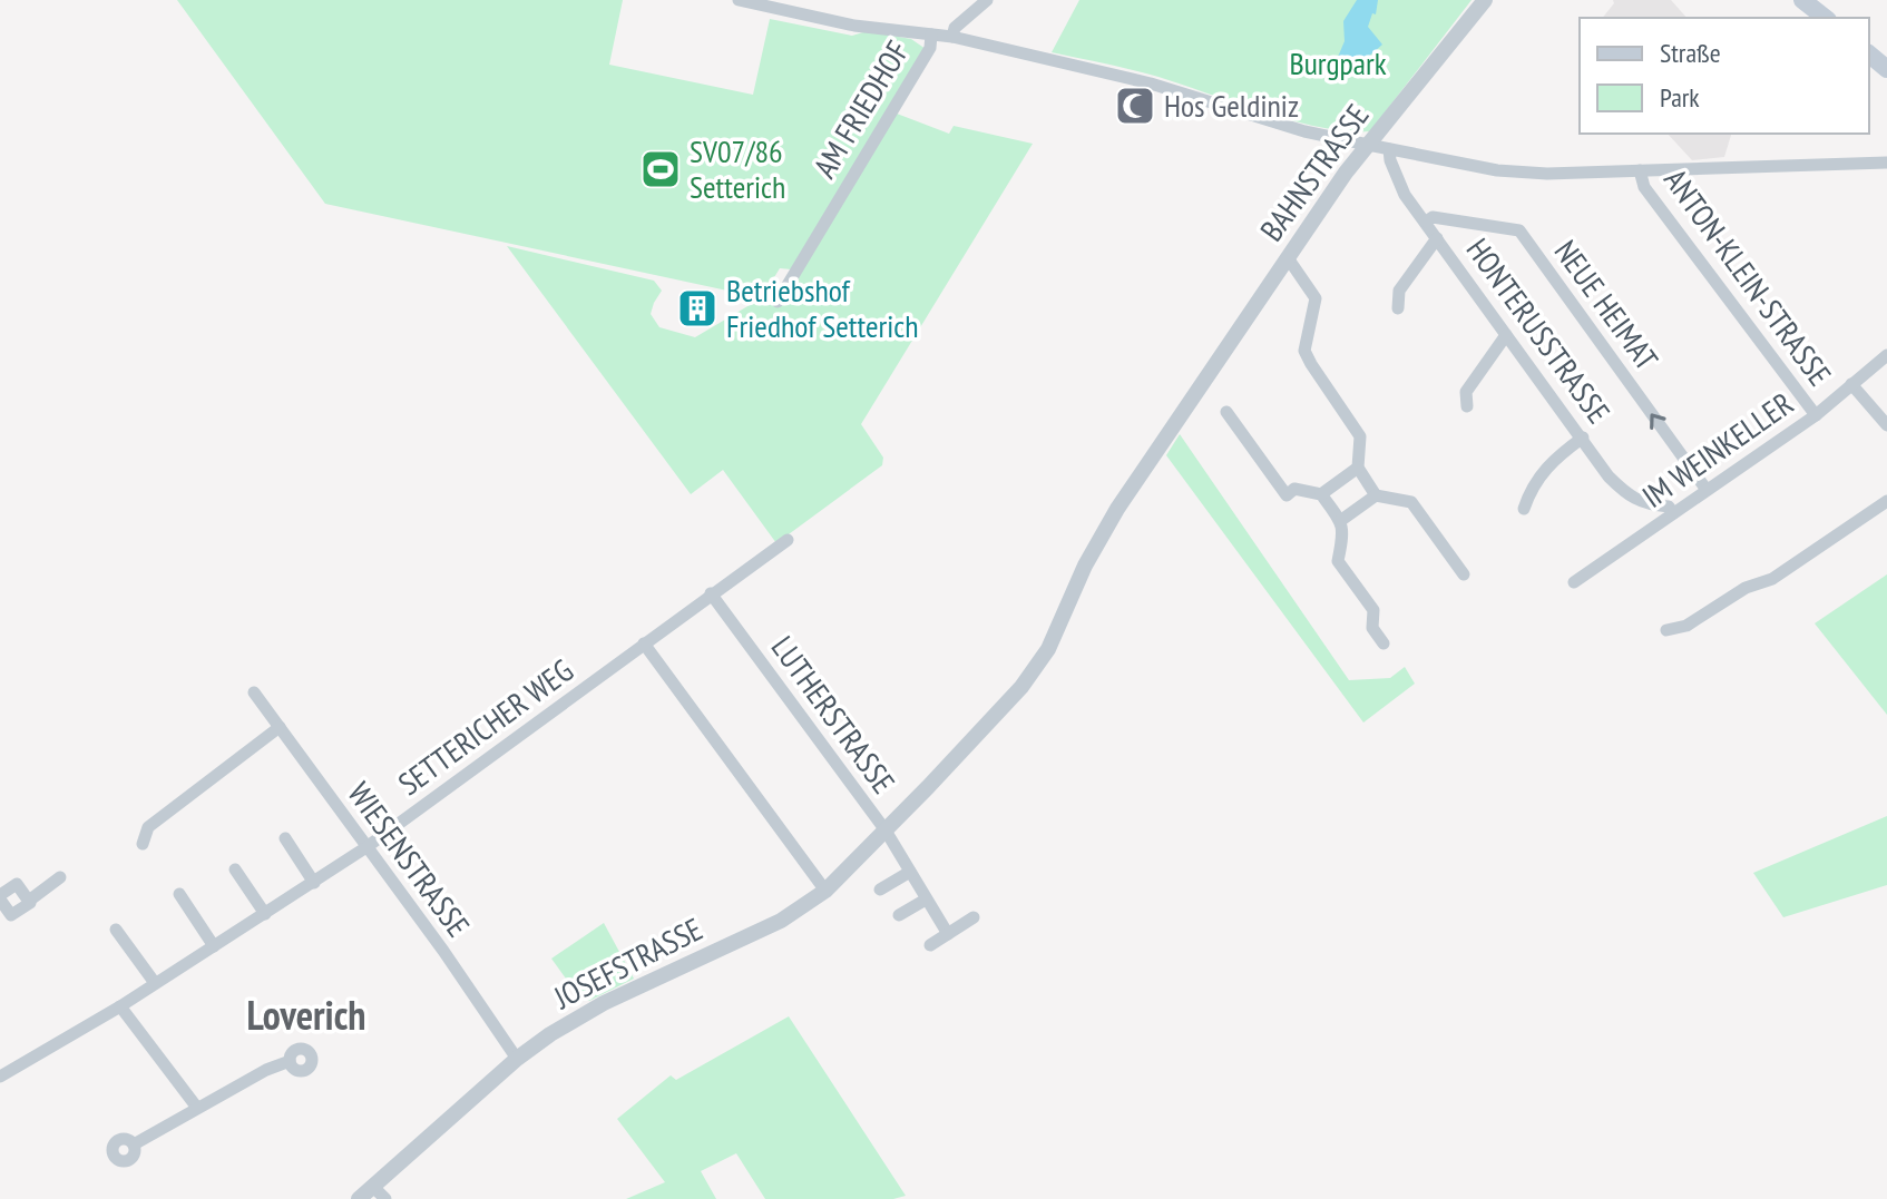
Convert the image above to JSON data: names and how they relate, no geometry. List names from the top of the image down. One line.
{"streets":{"street":["AM FRIEDHOF","BAHNSTRASSE","ANTON-KLEIN-STRASSE","NEUE HEIMAT","HONTERUSSTRASSE","IM WEINKELLER","LUTHERSTRASSE","SETTERICHER WEG","WIESENSTRASSE","JOSEFSTRASSE"]},"crossings":[["BAHNSTRASSE","JOSEFSTRASSE"],["ANTON-KLEIN-STRASSE","IM WEINKELLER"],["NEUE HEIMAT","HONTERUSSTRASSE"],["NEUE HEIMAT","IM WEINKELLER"],["HONTERUSSTRASSE","IM WEINKELLER"],["LUTHERSTRASSE","SETTERICHER WEG"],["LUTHERSTRASSE","JOSEFSTRASSE"],["SETTERICHER WEG","WIESENSTRASSE"],["WIESENSTRASSE","JOSEFSTRASSE"]],"one_way":["NEUE HEIMAT"],"districts":["Loverich"],"parks":["Burgpark"],"places":{"mosque":["Hos Geldiniz"],"sports":["SV07/86 Setterich"],"building":["Betriebshof Friedhof Setterich"]},"legend":["Straße","Park"]}
